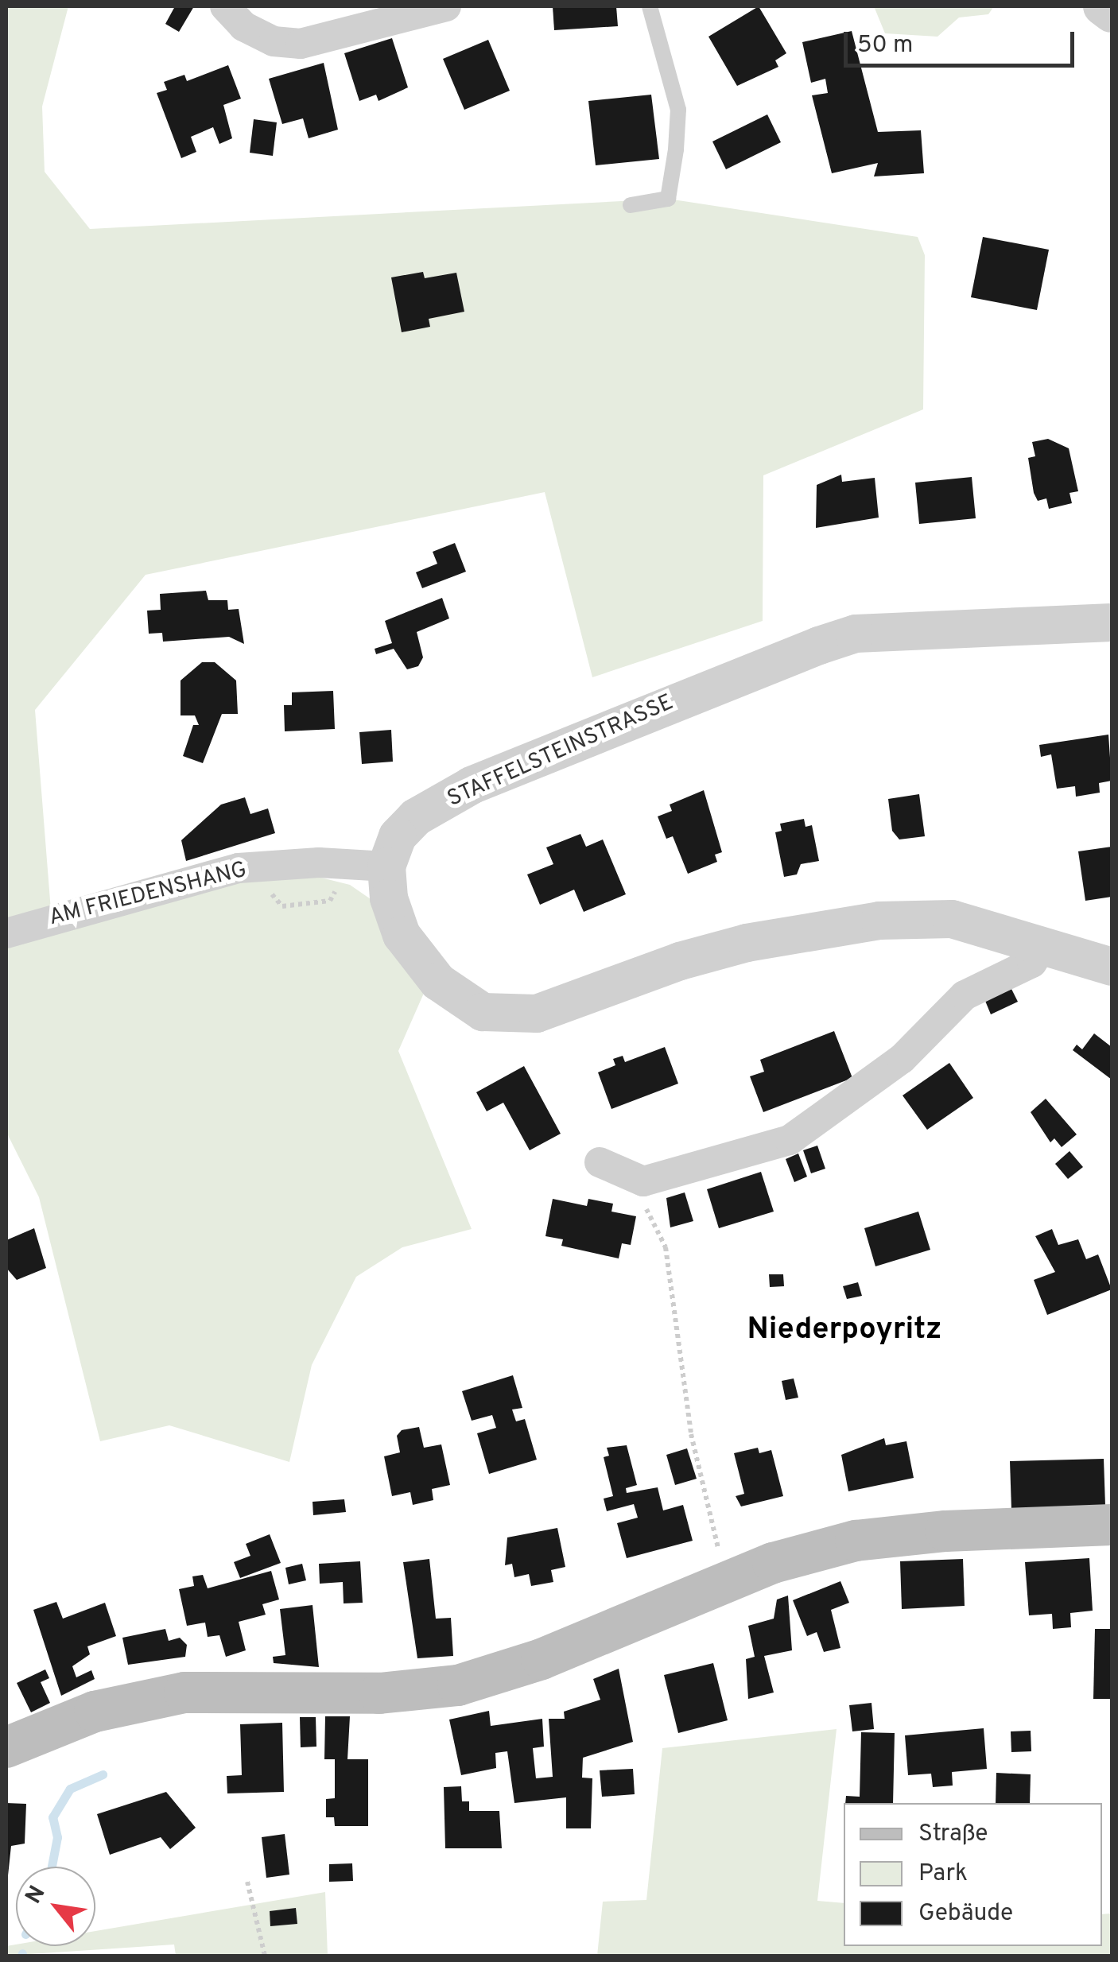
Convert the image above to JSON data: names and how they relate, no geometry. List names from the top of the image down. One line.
{"streets":{"street":["STAFFELSTEINSTRASSE","AM FRIEDENSHANG"]},"crossings":[["STAFFELSTEINSTRASSE","AM FRIEDENSHANG"]],"districts":["Niederpoyritz"],"legend":["Straße","Park","Gebäude"],"scale_bar":"50 m","north":"top left"}
